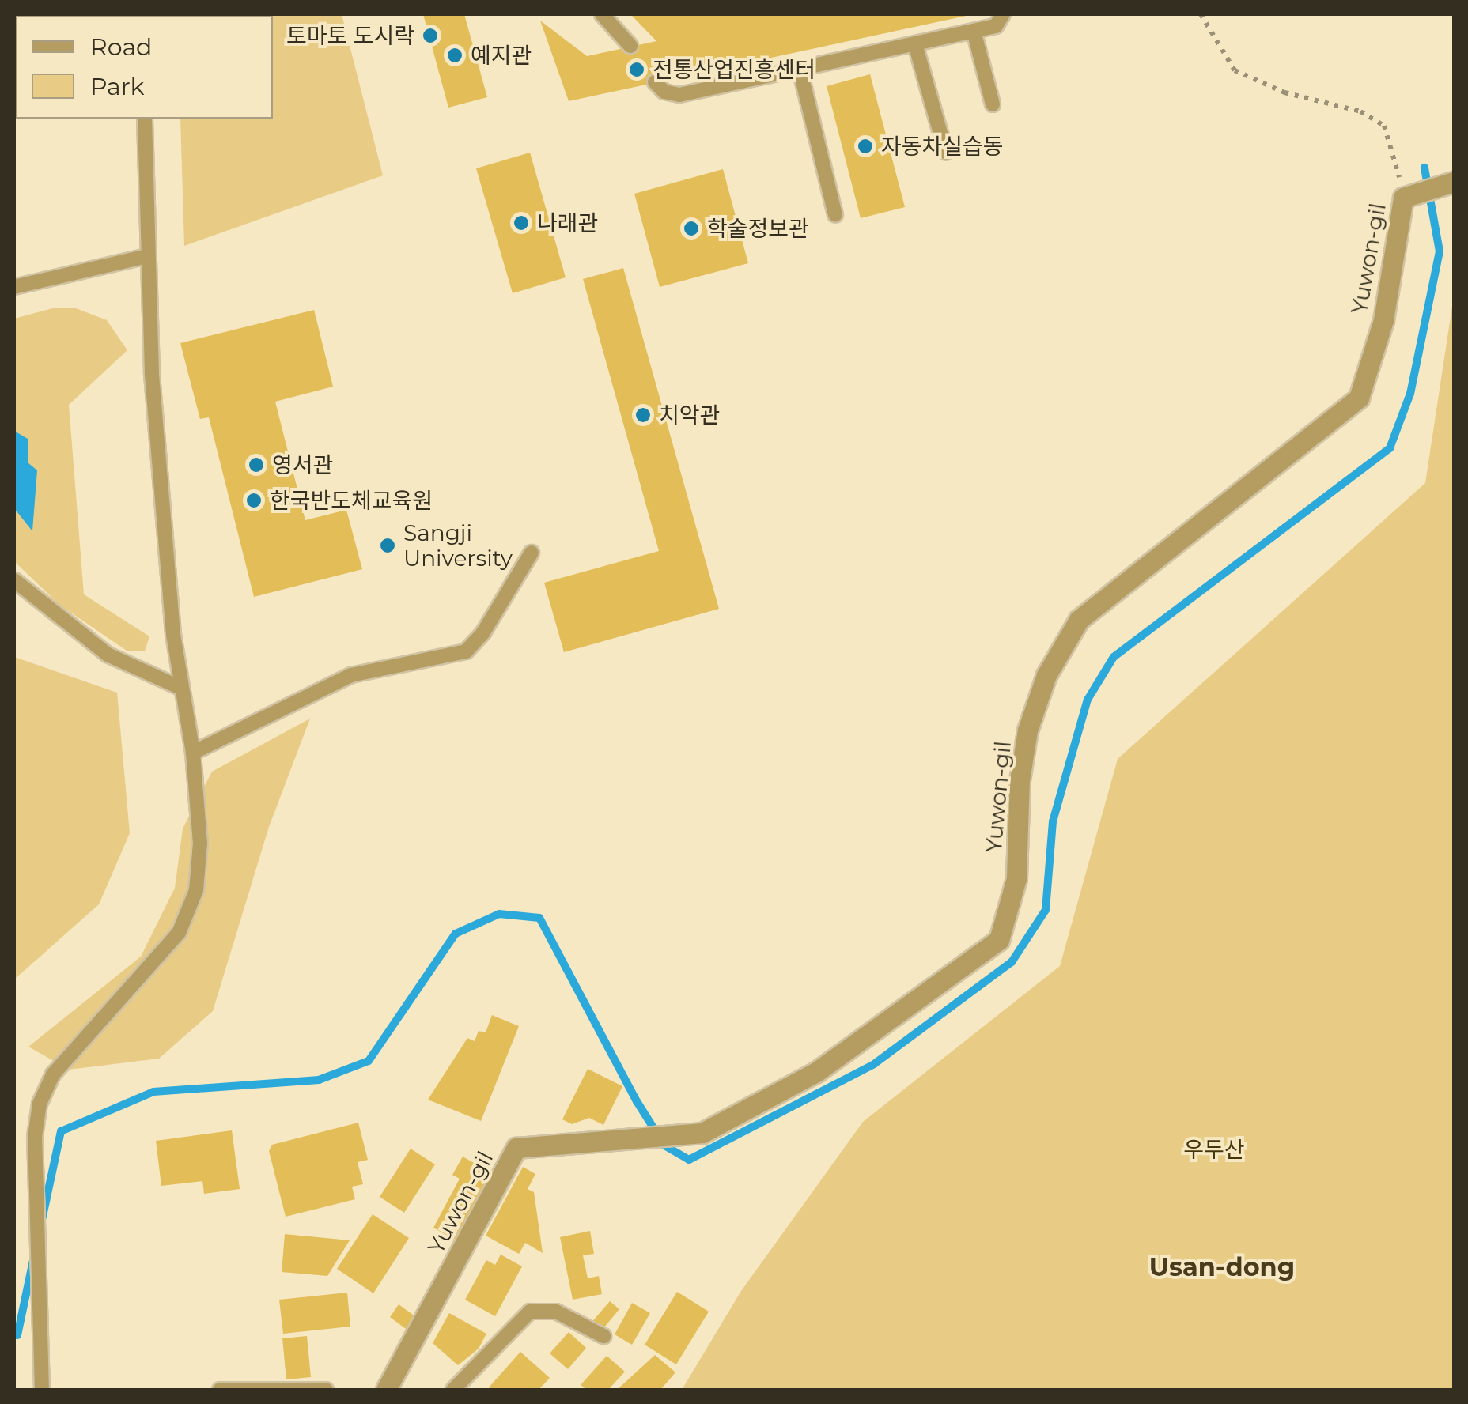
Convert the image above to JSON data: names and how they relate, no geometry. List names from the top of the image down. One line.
{"streets":{"street":["Yuwon-gil"]},"districts":["Usan-dong"],"parks":["우두산"],"places":["토마토 도시락","예지관","전통산업진흥센터","자동차실습동","나래관","학술정보관","치악관","영서관","한국반도체교육원","Sangji University"],"legend":["Road","Park"]}
